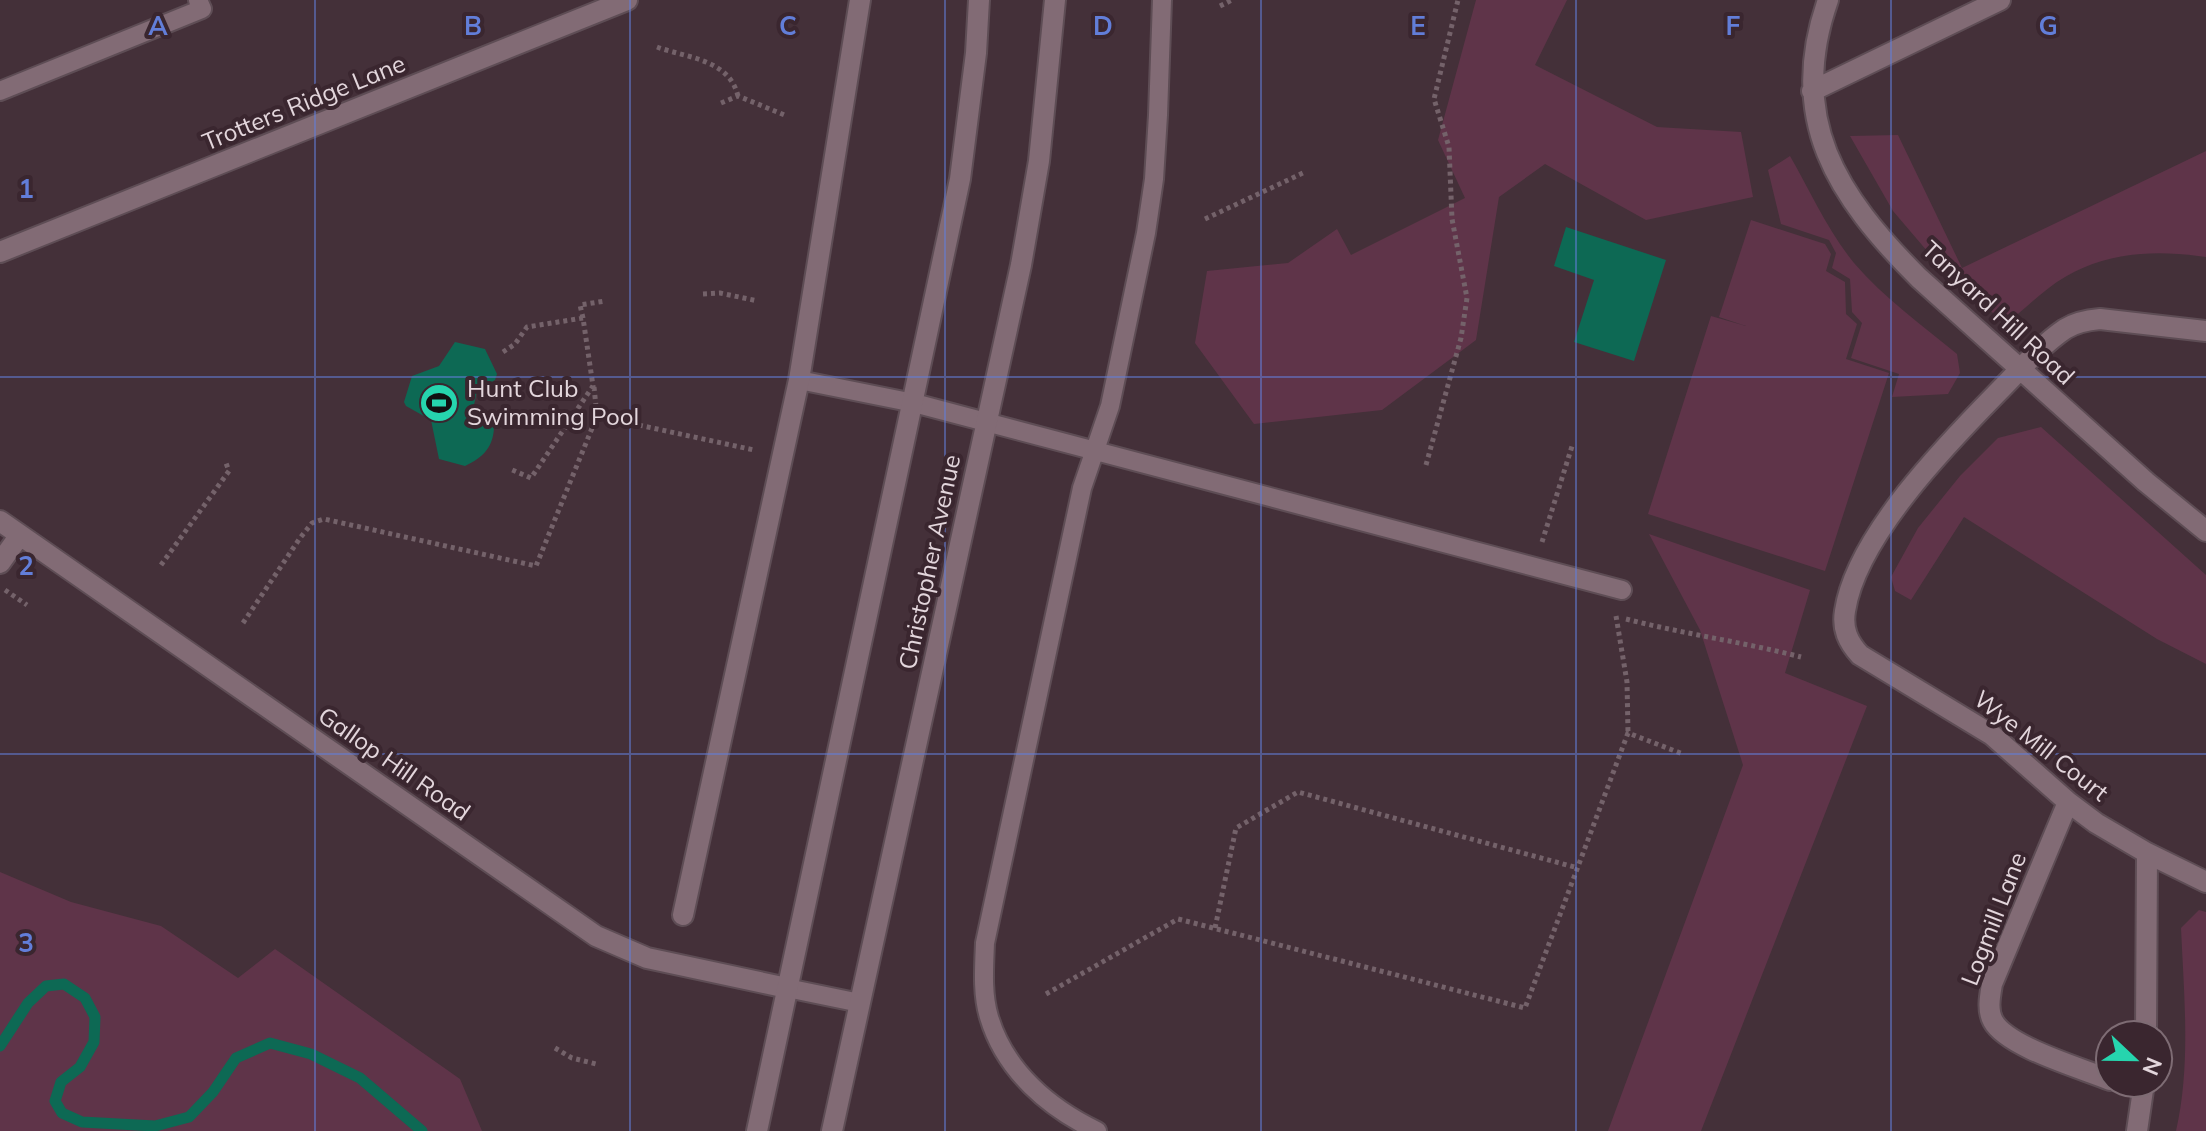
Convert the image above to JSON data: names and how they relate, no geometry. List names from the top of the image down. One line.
{"streets":{"street":["Trotters Ridge Lane","Tanyard Hill Road","Christopher Avenue","Wye Mill Court","Gallop Hill Road","Logmill Lane"]},"crossings":[["Tanyard Hill Road","Wye Mill Court"],["Christopher Avenue","Gallop Hill Road"],["Wye Mill Court","Logmill Lane"]],"places":{"sports":["Hunt Club Swimming Pool"]},"north":"right","grid":{"columns":["A","B","C","D","E","F","G"],"rows":["1","2","3"]}}
